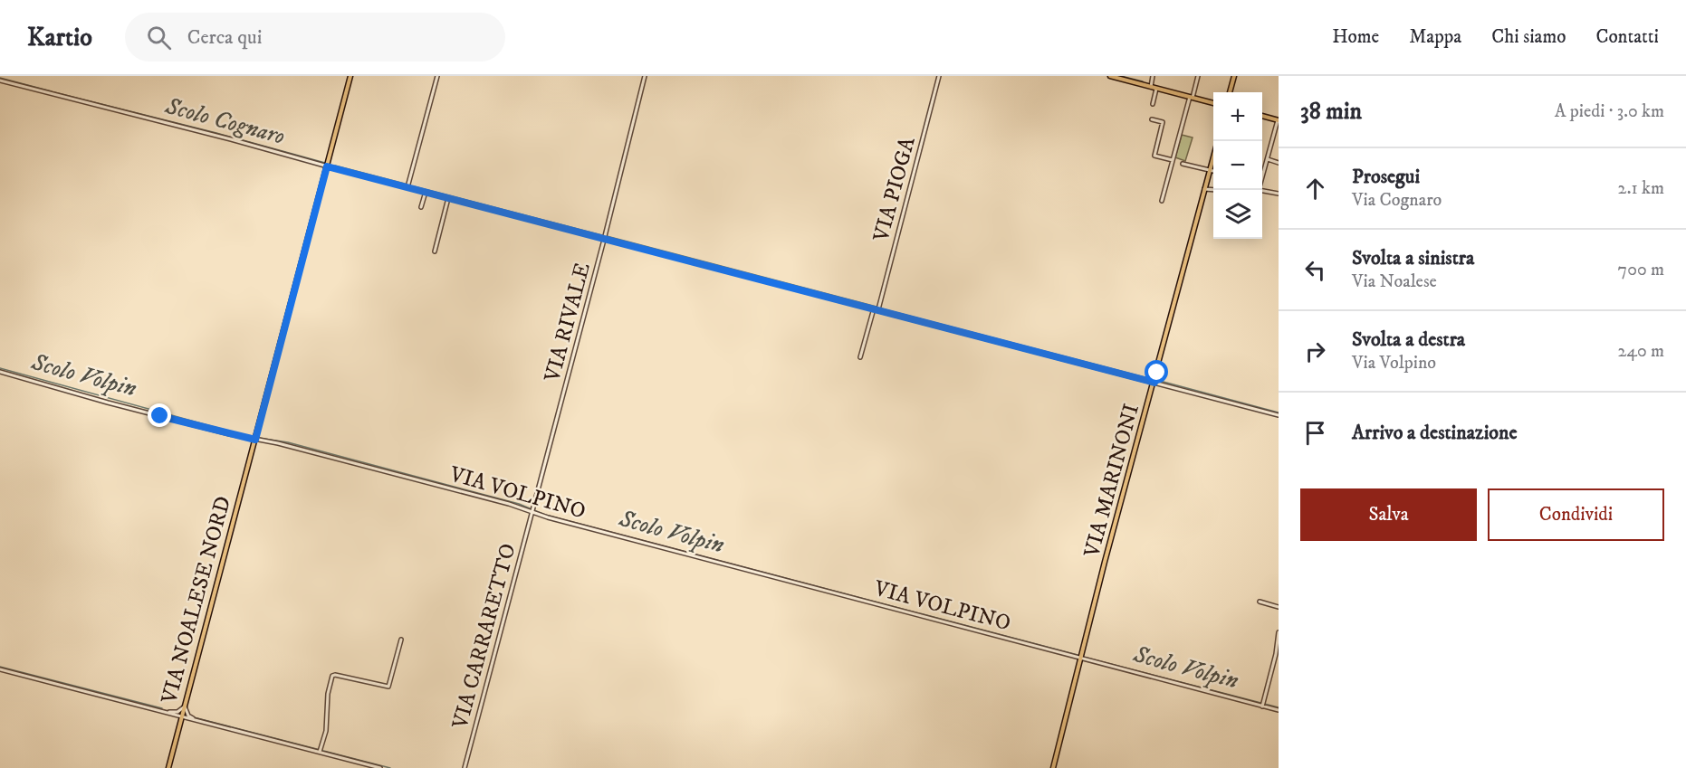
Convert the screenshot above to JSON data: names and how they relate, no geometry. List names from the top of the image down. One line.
{"streets":{"main road":["VIA MARINONI","VIA NOALESE NORD"],"street":["VIA PIOGA","VIA RIVALE","VIA VOLPINO","VIA CARRARETTO"]},"crossings":[["VIA RIVALE","VIA VOLPINO"],["VIA RIVALE","VIA CARRARETTO"],["VIA MARINONI","VIA VOLPINO"],["VIA VOLPINO","VIA NOALESE NORD"],["VIA VOLPINO","VIA CARRARETTO"]],"water":["Scolo Cognaro","Scolo Volpin"],"page":{"header":"Kartio","search":"Cerca qui","nav":["Home","Mappa","Chi siamo","Contatti"],"heading":["38 min","A piedi · 3.0 km"],"map_buttons":["+","−"],"list":[["Prosegui","Via Cognaro","2.1 km"],["Svolta a sinistra","Via Noalese","700 m"],["Svolta a destra","Via Volpino","240 m"],"Arrivo a destinazione"],"buttons":["Salva","Condividi"]}}
